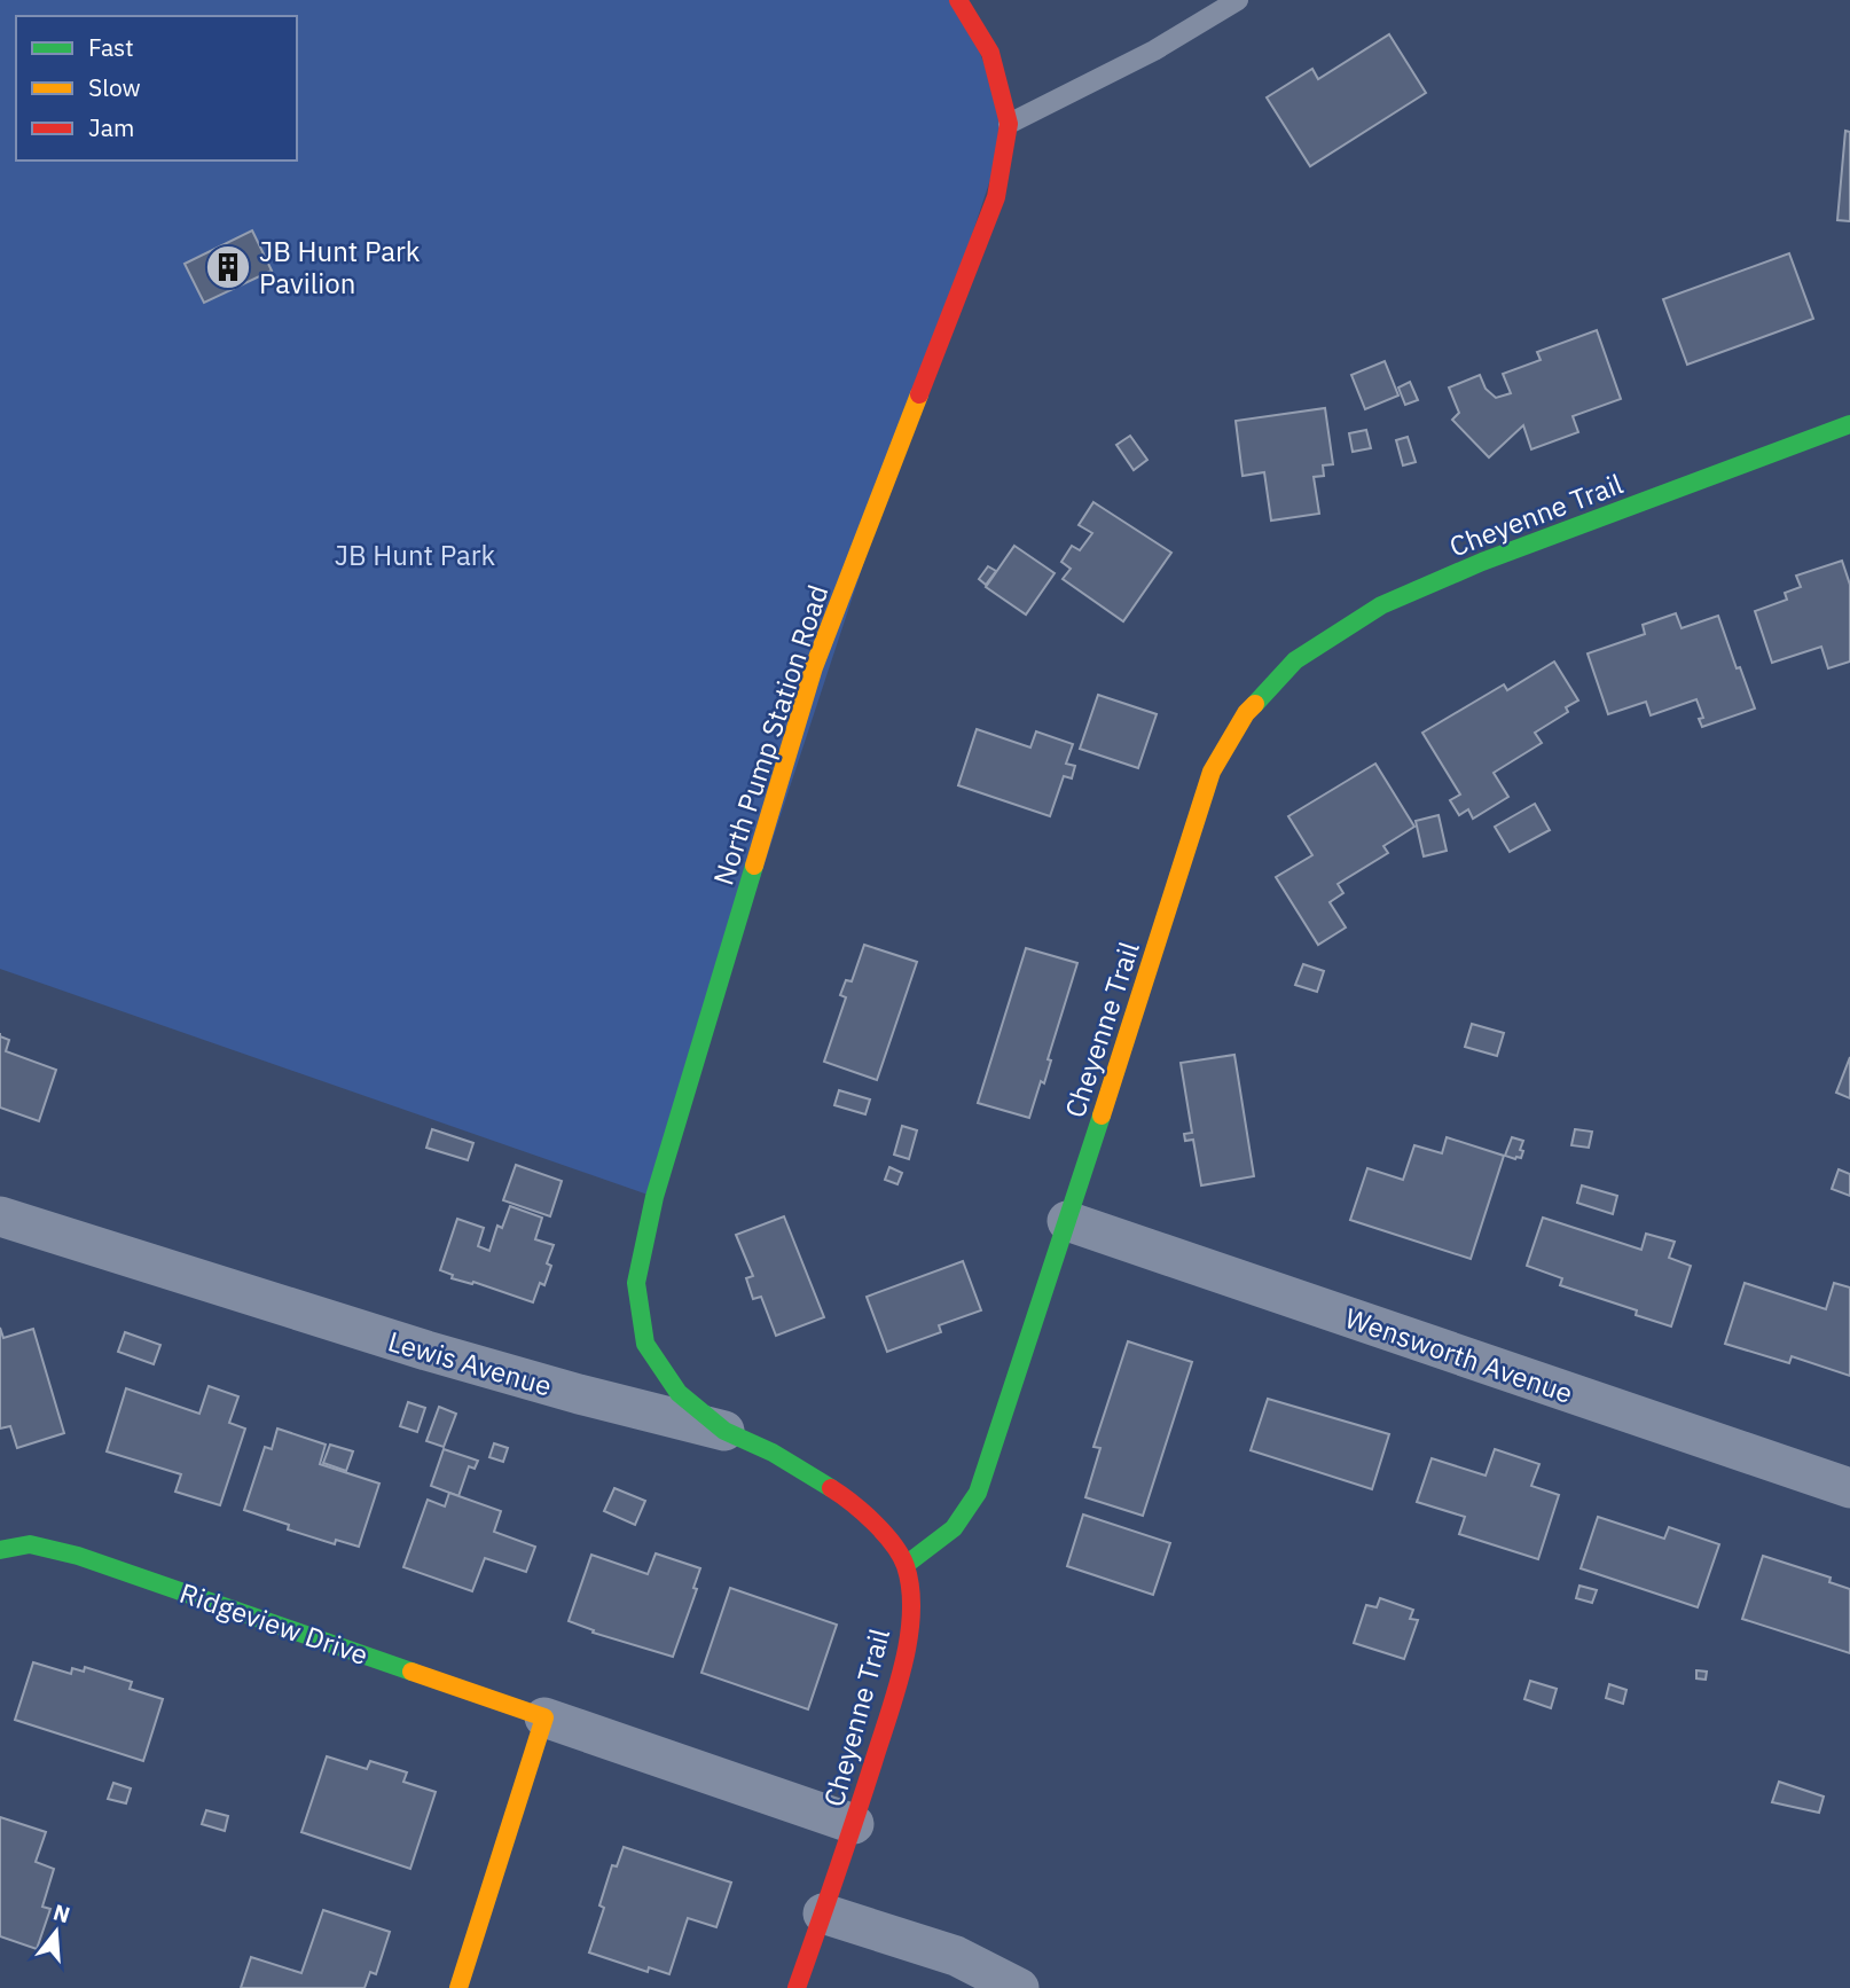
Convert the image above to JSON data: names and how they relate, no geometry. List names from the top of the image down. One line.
{"streets":{"street":["Cheyenne Trail","North Pump Station Road","Wensworth Avenue","Lewis Avenue","Ridgeview Drive"]},"crossings":[["Cheyenne Trail","Wensworth Avenue"],["Cheyenne Trail","Lewis Avenue"],["Cheyenne Trail","Ridgeview Drive"],["North Pump Station Road","Lewis Avenue"]],"parks":["JB Hunt Park"],"places":{"building":["JB Hunt Park Pavilion"]},"legend":["Fast","Slow","Jam"],"north":"top"}
